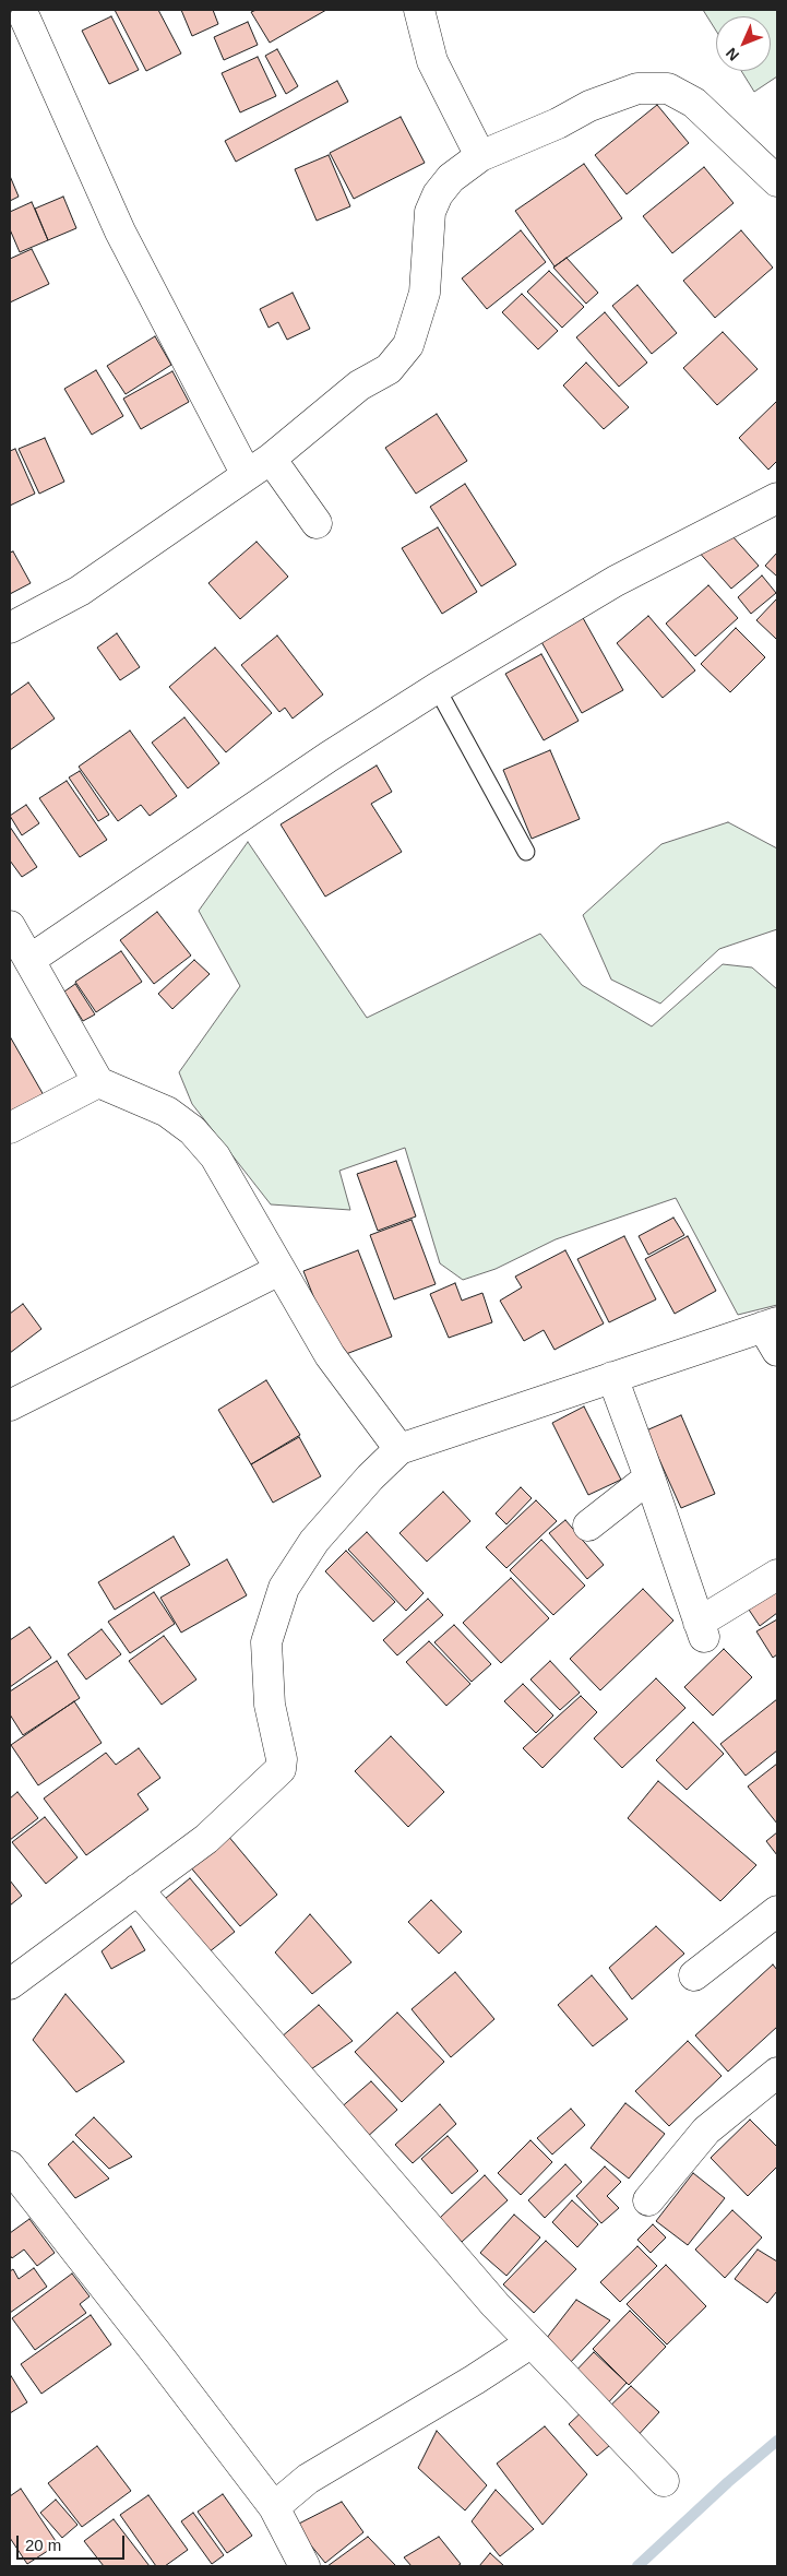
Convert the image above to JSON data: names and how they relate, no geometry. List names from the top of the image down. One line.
{"scale_bar":"20 m","north":"bottom left"}
